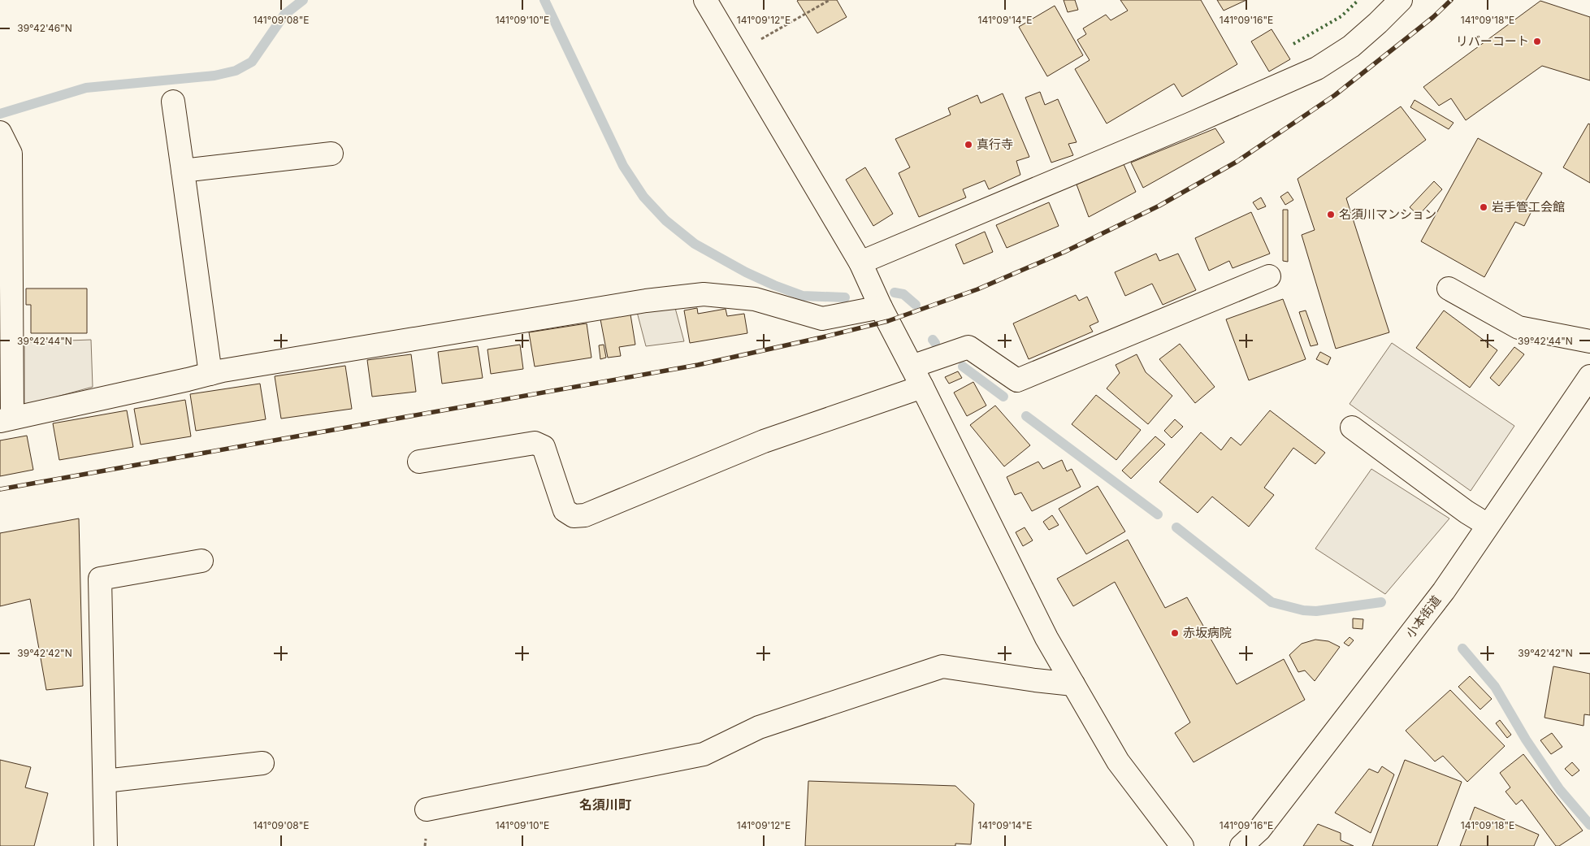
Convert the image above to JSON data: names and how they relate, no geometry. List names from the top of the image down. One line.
{"streets":{"street":["小本街道"]},"districts":["名須川町"],"places":["リバーコート","真行寺","岩手管工会館","名須川マンション","赤坂病院"],"coordinates":["141°09'08\"E","141°09'10\"E","141°09'12\"E","141°09'14\"E","141°09'16\"E","141°09'18\"E","39°42'46\"N","39°42'44\"N","39°42'42\"N"]}
